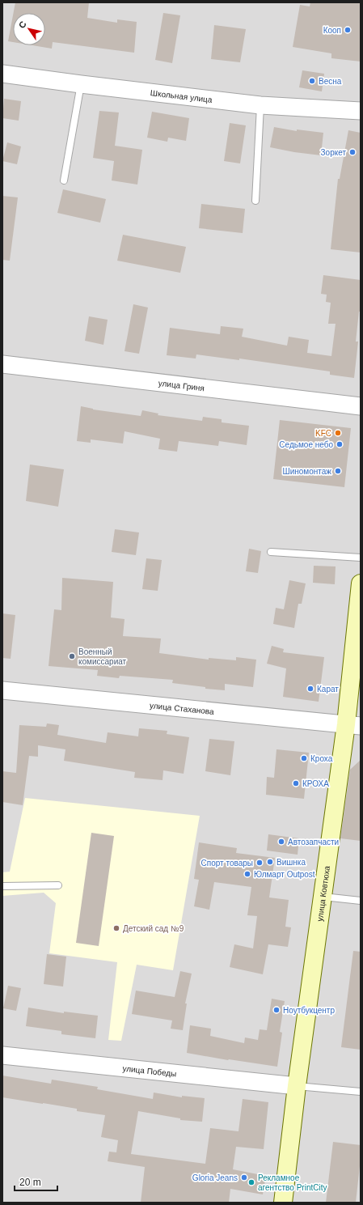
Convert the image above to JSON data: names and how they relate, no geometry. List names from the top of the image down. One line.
{"streets":{"main road":["улица Ковтюха"],"street":["Школьная улица","улица Гриня","улица Стаханова","улица Победы"]},"crossings":[["улица Стаханова","улица Ковтюха"],["улица Ковтюха","улица Победы"]],"places":["Кооп","Весна","Зоркет","KFC","Седьмое небо","Шиномонтаж","Военный комиссариат","Карат","Кроха","КРОХА","Автозапчасти","Вишнка","Спорт товары","Юлмарт Outpost","Детский сад №9","Ноутбукцентр","Gloria Jeans","Рекламное агентство PrintCity"],"scale_bar":"20 m","north":"top left"}
